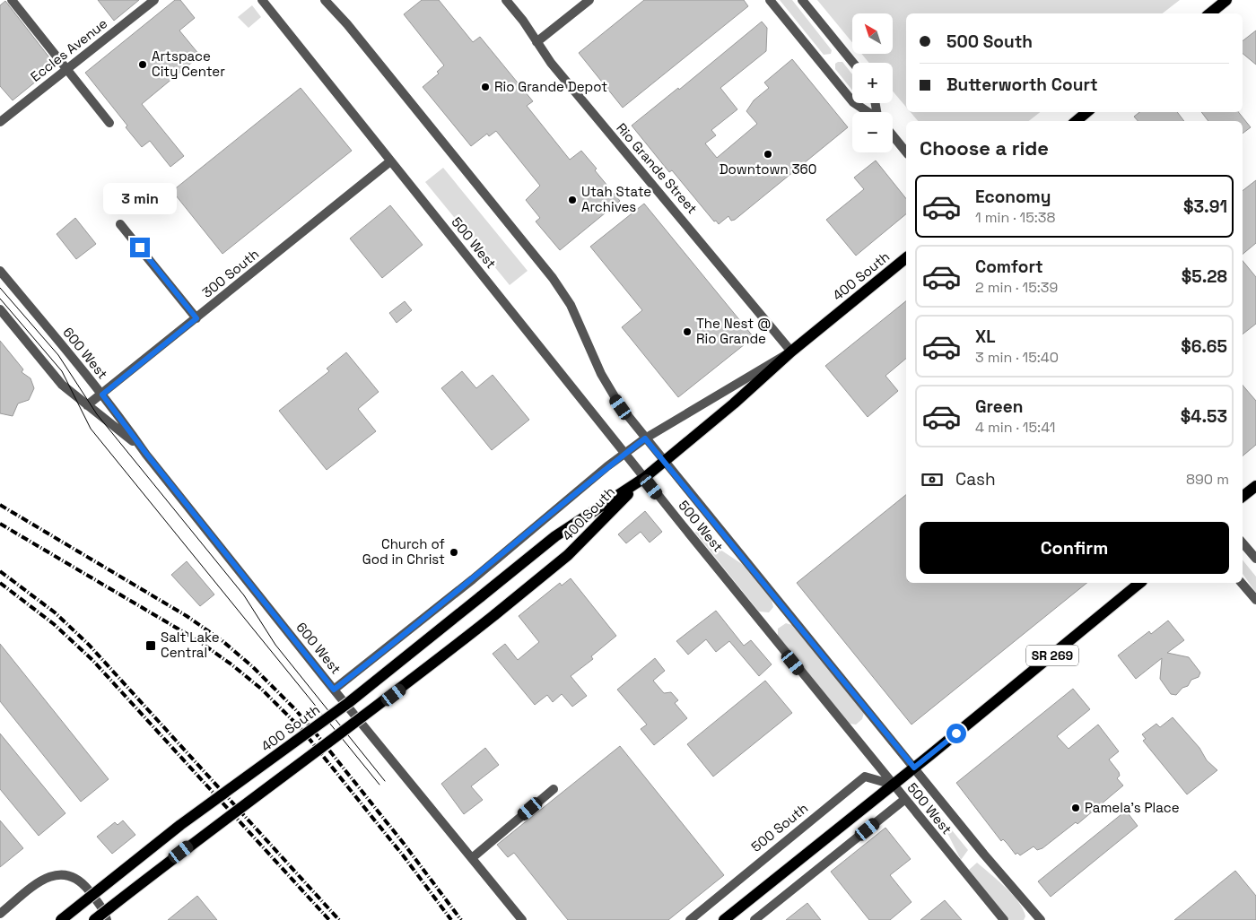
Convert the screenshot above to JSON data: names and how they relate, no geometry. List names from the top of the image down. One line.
{"streets":{"main road":["400 South","SR 269"],"street":["Eccles Avenue","Rio Grande Street","500 West","300 South","600 West","500 South"]},"crossings":[["Rio Grande Street","400 South"],["500 West","300 South"],["500 West","400 South"],["500 West","SR 269"],["500 West","500 South"],["300 South","600 West"],["400 South","600 West"],["SR 269","500 South"]],"places":{"other":["Artspace City Center","Rio Grande Depot","Downtown 360","Utah State Archives","The Nest @ Rio Grande","Church of God in Christ","Pamela's Place"],"transit":["Salt Lake Central"]},"north":"top left","page":{"map_buttons":["+","−"],"banner":["500 South","Butterworth Court"],"heading":"Choose a ride","list":[{"name":"Economy","note":"1 min · 15:38","value":"$3.91"},{"name":"Comfort","note":"2 min · 15:39","value":"$5.28"},{"name":"XL","note":"3 min · 15:40","value":"$6.65"},{"name":"Green","note":"4 min · 15:41","value":"$4.53"}],"bubble":"3 min","pay":["Cash","890 m"],"buttons":"Confirm"}}
